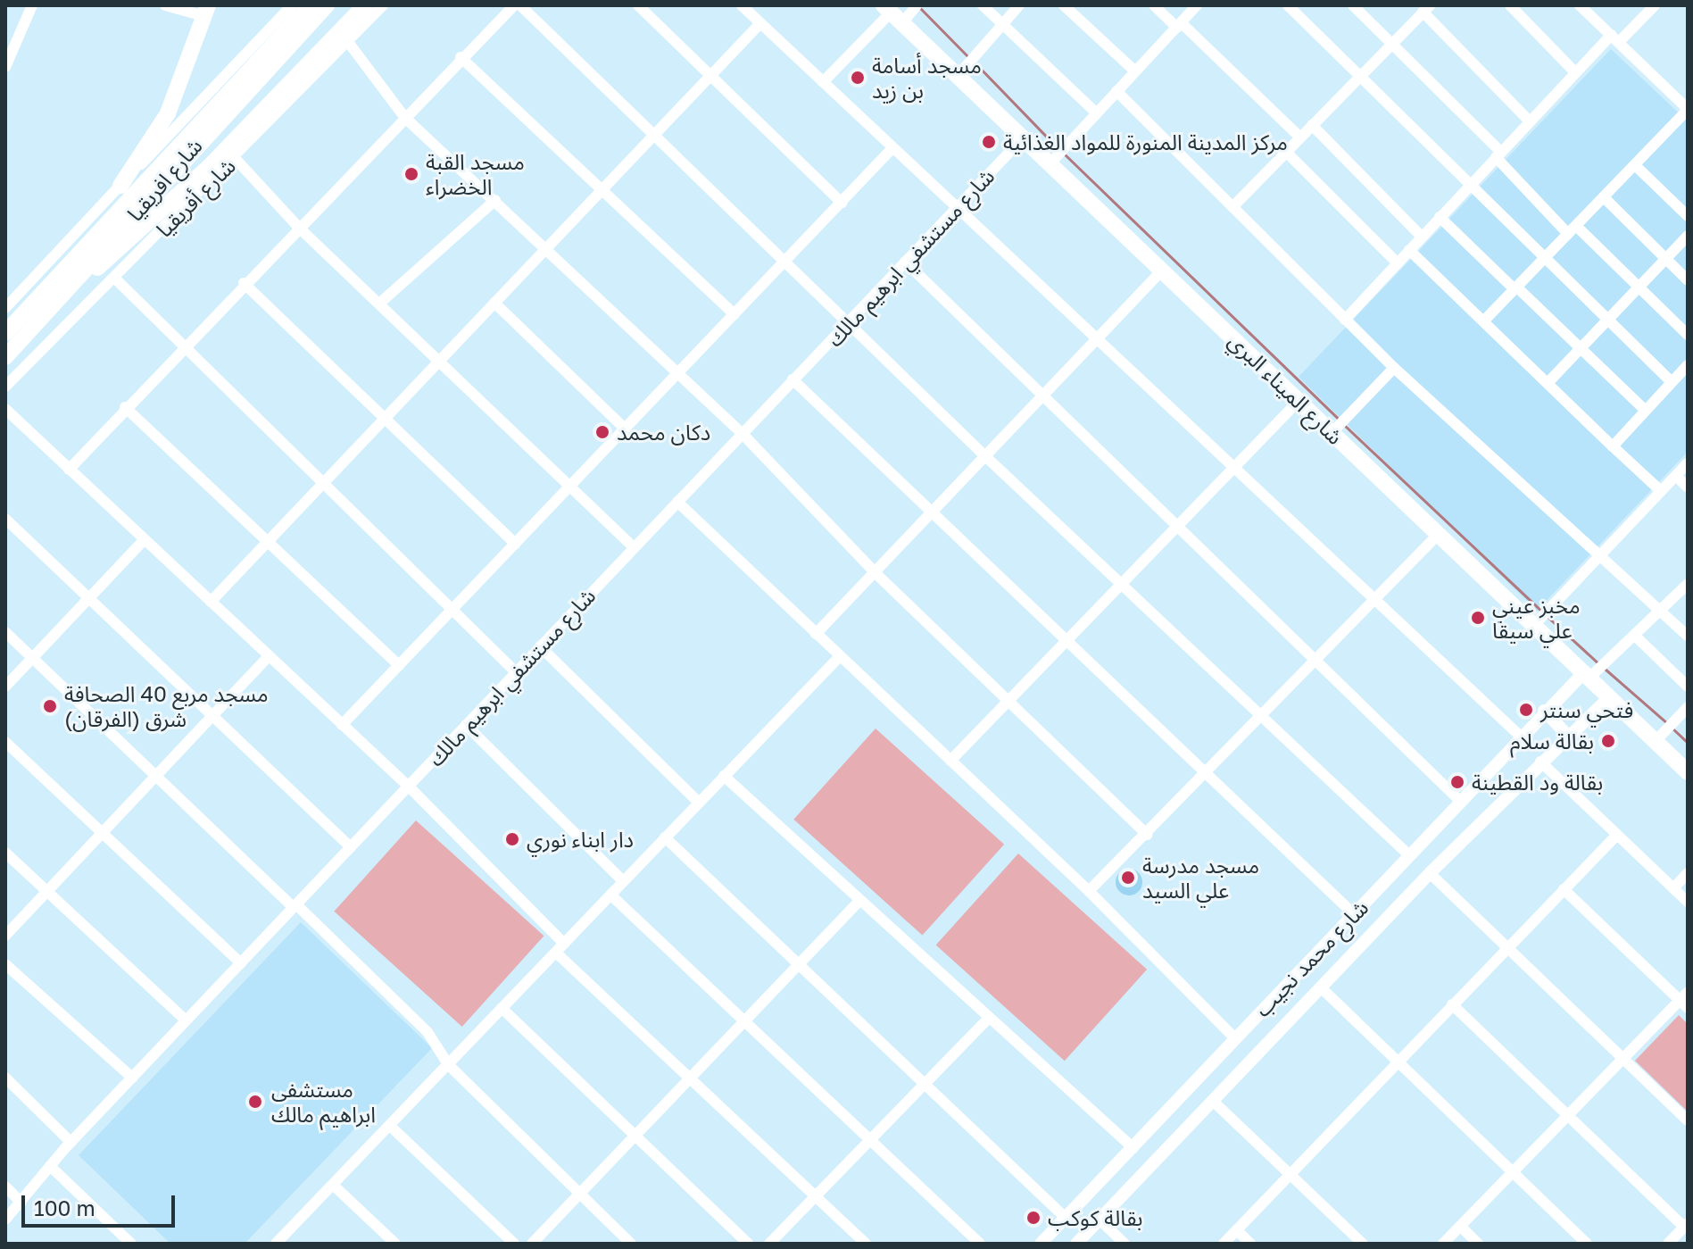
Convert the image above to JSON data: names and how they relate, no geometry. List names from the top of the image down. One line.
{"streets":{"highway":["شارع افريقيا","شارع الميناء البري"],"main road":["شارع محمد نجيب"],"street":["شارع أفريقيا","شارع مستشفي ابرهيم مالك"]},"crossings":[["شارع مستشفي ابرهيم مالك","شارع الميناء البري"],["شارع الميناء البري","شارع محمد نجيب"]],"places":["مسجد أسامة بن زيد","مركز المدينة المنورة للمواد الغذائية","مسجد القبة الخضراء","دكان محمد","مخبز عيني علي سيقا","مسجد مربع 40 الصحافة شرق (الفرقان)","فتحي سنتر","بقالة سلام","بقالة ود القطينة","دار ابناء نوري","مسجد مدرسة علي السيد","مستشفى ابراهيم مالك","بقالة كوكب"],"scale_bar":"100 m"}
